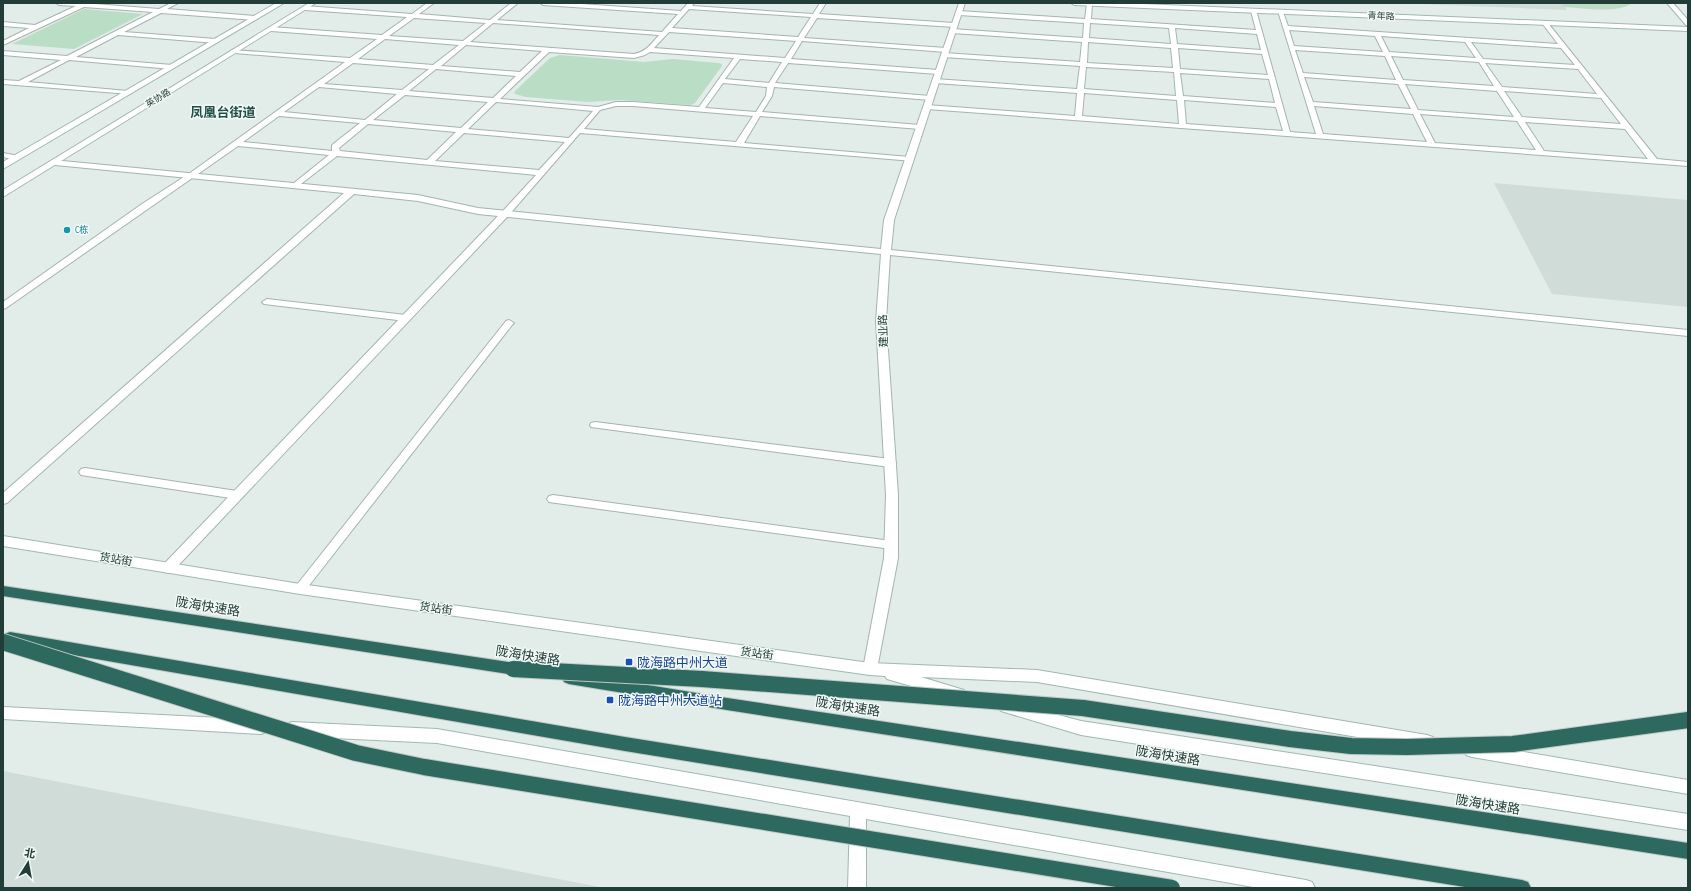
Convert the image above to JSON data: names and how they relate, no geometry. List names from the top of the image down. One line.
{"streets":{"highway":["陇海快速路"],"street":["青年路","英协路","建业路","货站街"]},"crossings":[["建业路","货站街"]],"districts":["凤凰台街道"],"places":{"other":["C栋"],"transit":["陇海路中州大道","陇海路中州大道站"]},"north":"top"}
